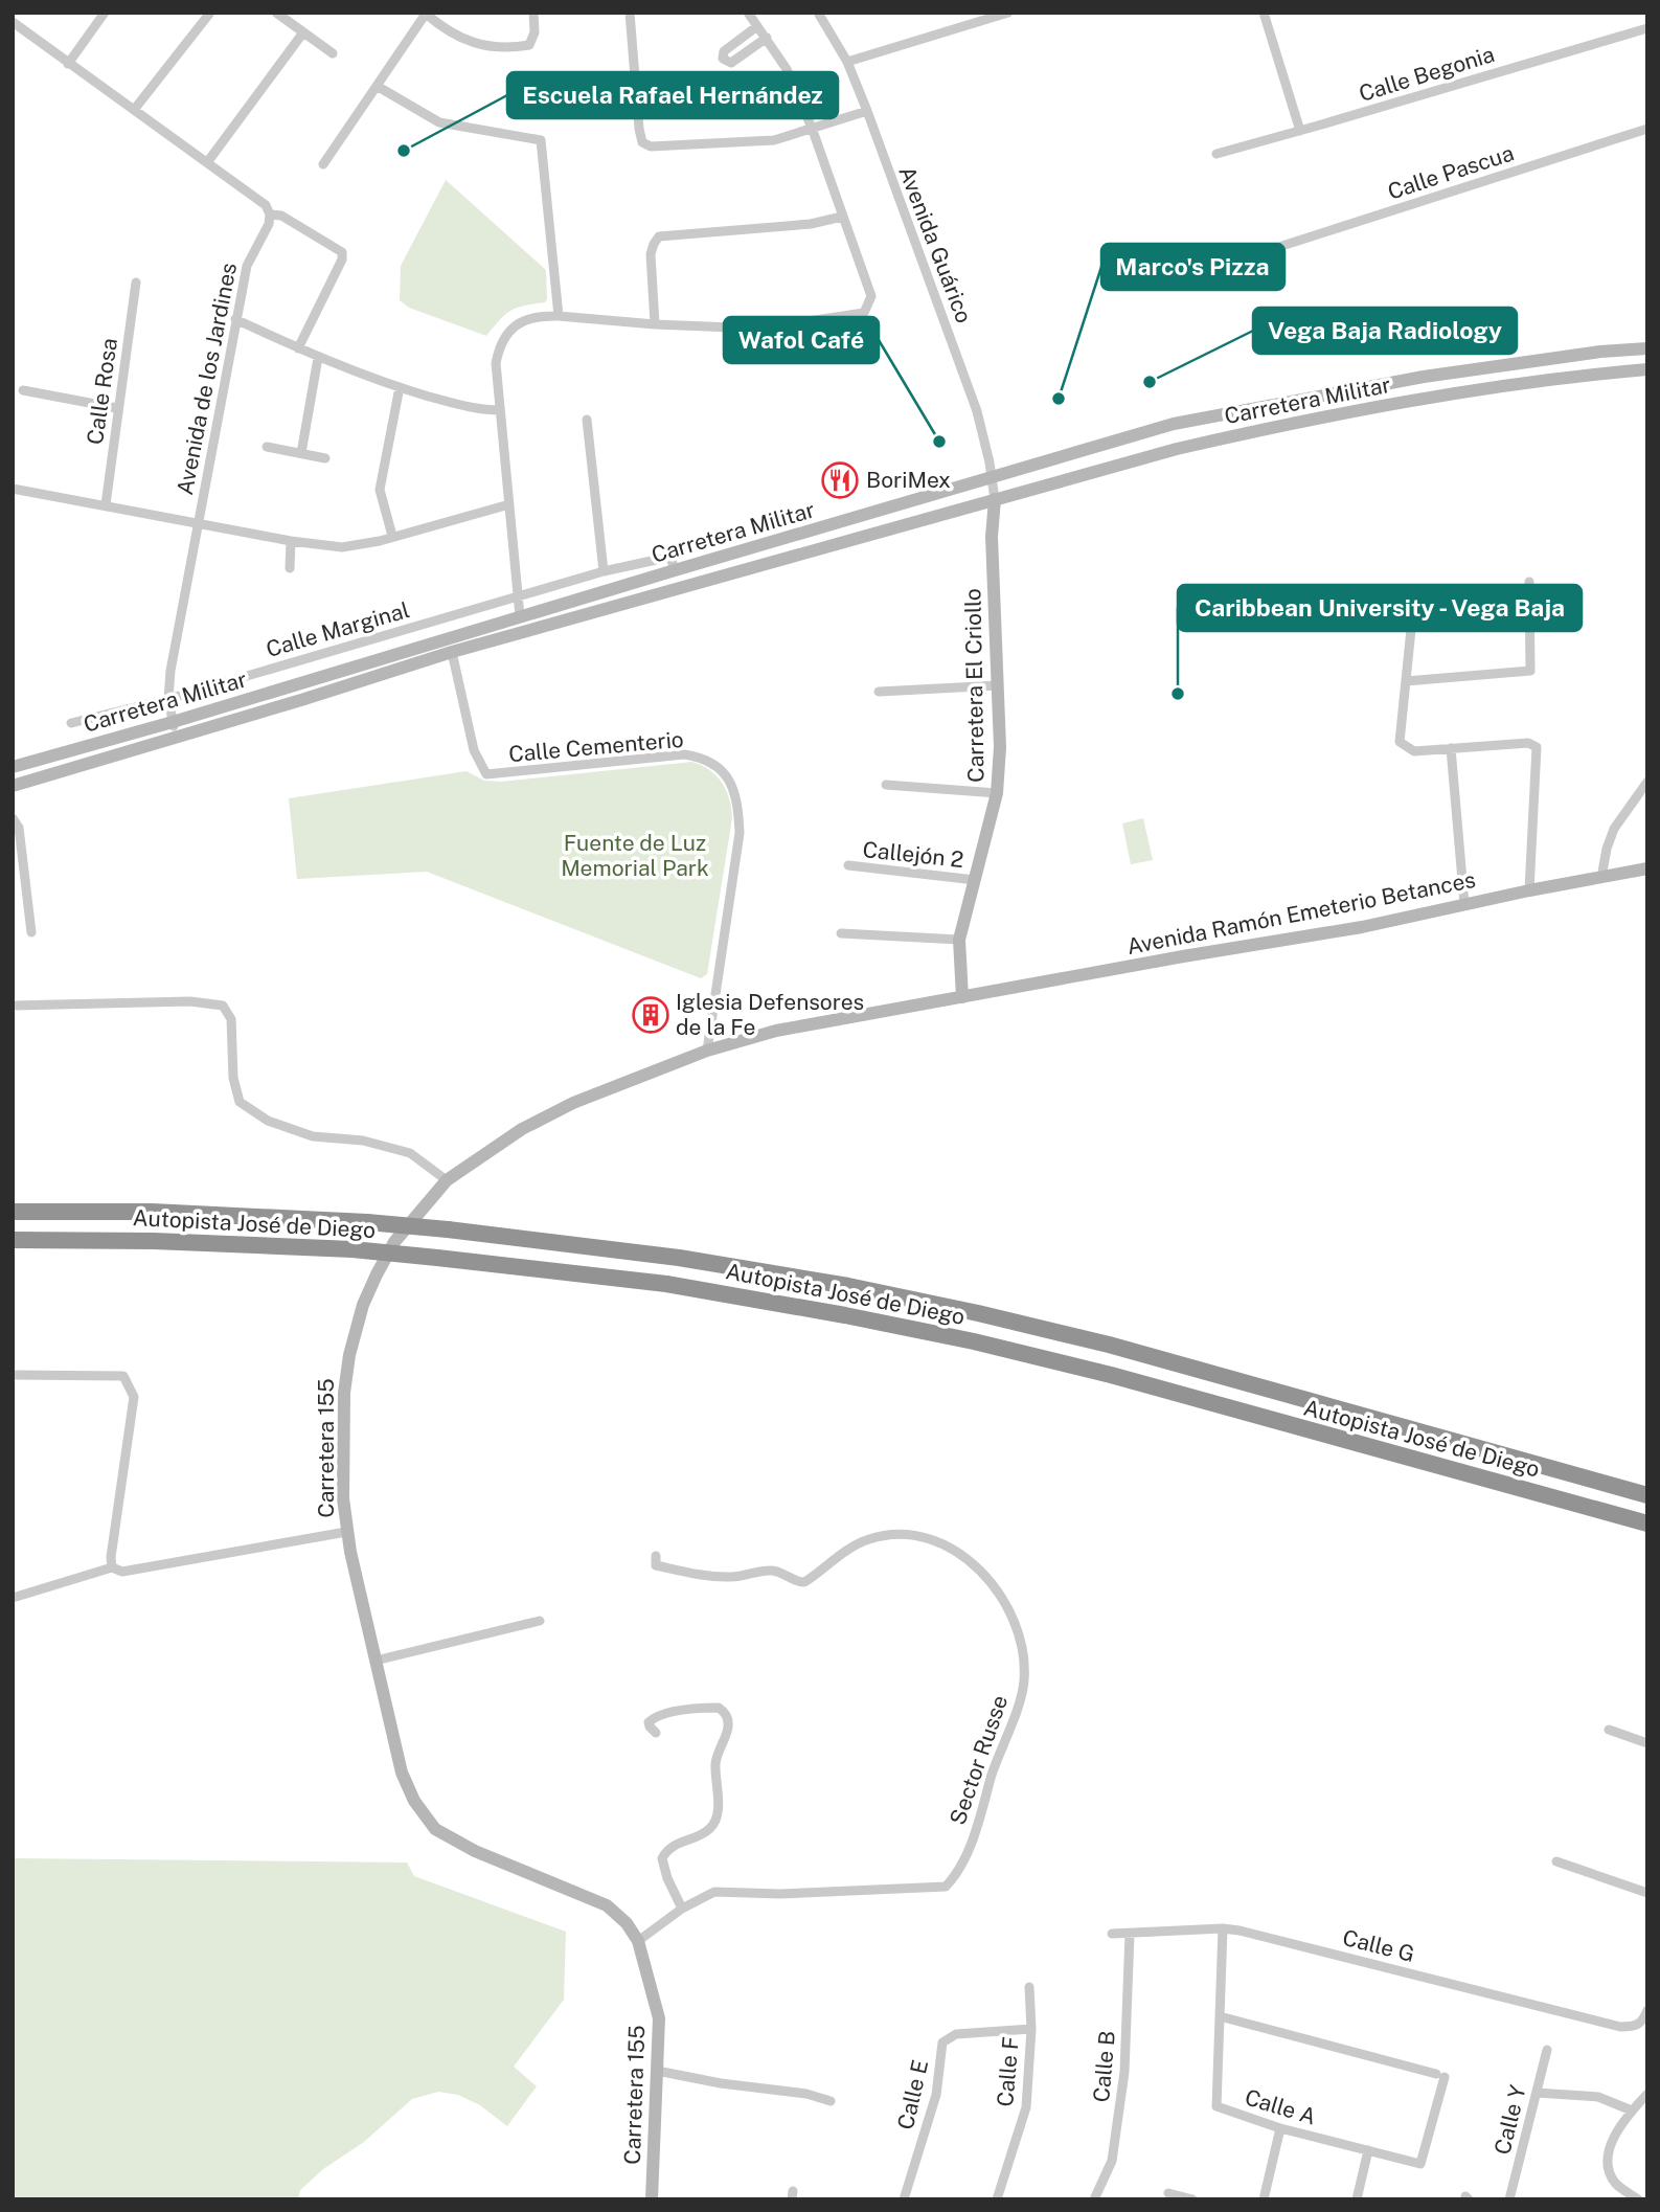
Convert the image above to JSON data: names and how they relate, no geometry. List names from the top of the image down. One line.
{"streets":{"highway":["Autopista José de Diego"],"main road":["Carretera Militar","Carretera El Criollo","Avenida Ramón Emeterio Betances","Carretera 155"],"street":["Calle Begonia","Calle Pascua","Avenida Guárico","Avenida de los Jardines","Calle Rosa","Calle Marginal","Calle Cementerio","Callejón 2","Sector Russe","Calle G","Calle B","Calle F","Calle E","Calle A","Calle Y"]},"crossings":[["Avenida Guárico","Carretera Militar"],["Avenida Guárico","Carretera El Criollo"],["Avenida de los Jardines","Carretera Militar"],["Avenida de los Jardines","Calle Marginal"],["Carretera Militar","Calle Marginal"],["Carretera Militar","Carretera El Criollo"],["Carretera Militar","Calle Cementerio"],["Carretera El Criollo","Callejón 2"],["Carretera El Criollo","Avenida Ramón Emeterio Betances"],["Carretera El Criollo","Carretera 155"],["Calle Cementerio","Carretera 155"],["Avenida Ramón Emeterio Betances","Carretera 155"],["Carretera 155","Sector Russe"],["Calle G","Calle B"],["Calle G","Calle A"],["Calle F","Calle E"]],"parks":["Fuente de Luz Memorial Park"],"places":{"other":["Escuela Rafael Hernández","Vega Baja Radiology","Marco's Pizza","Wafol Café","Caribbean University - Vega Baja"],"restaurant":["BoriMex"],"building":["Iglesia Defensores de la Fe"]}}
